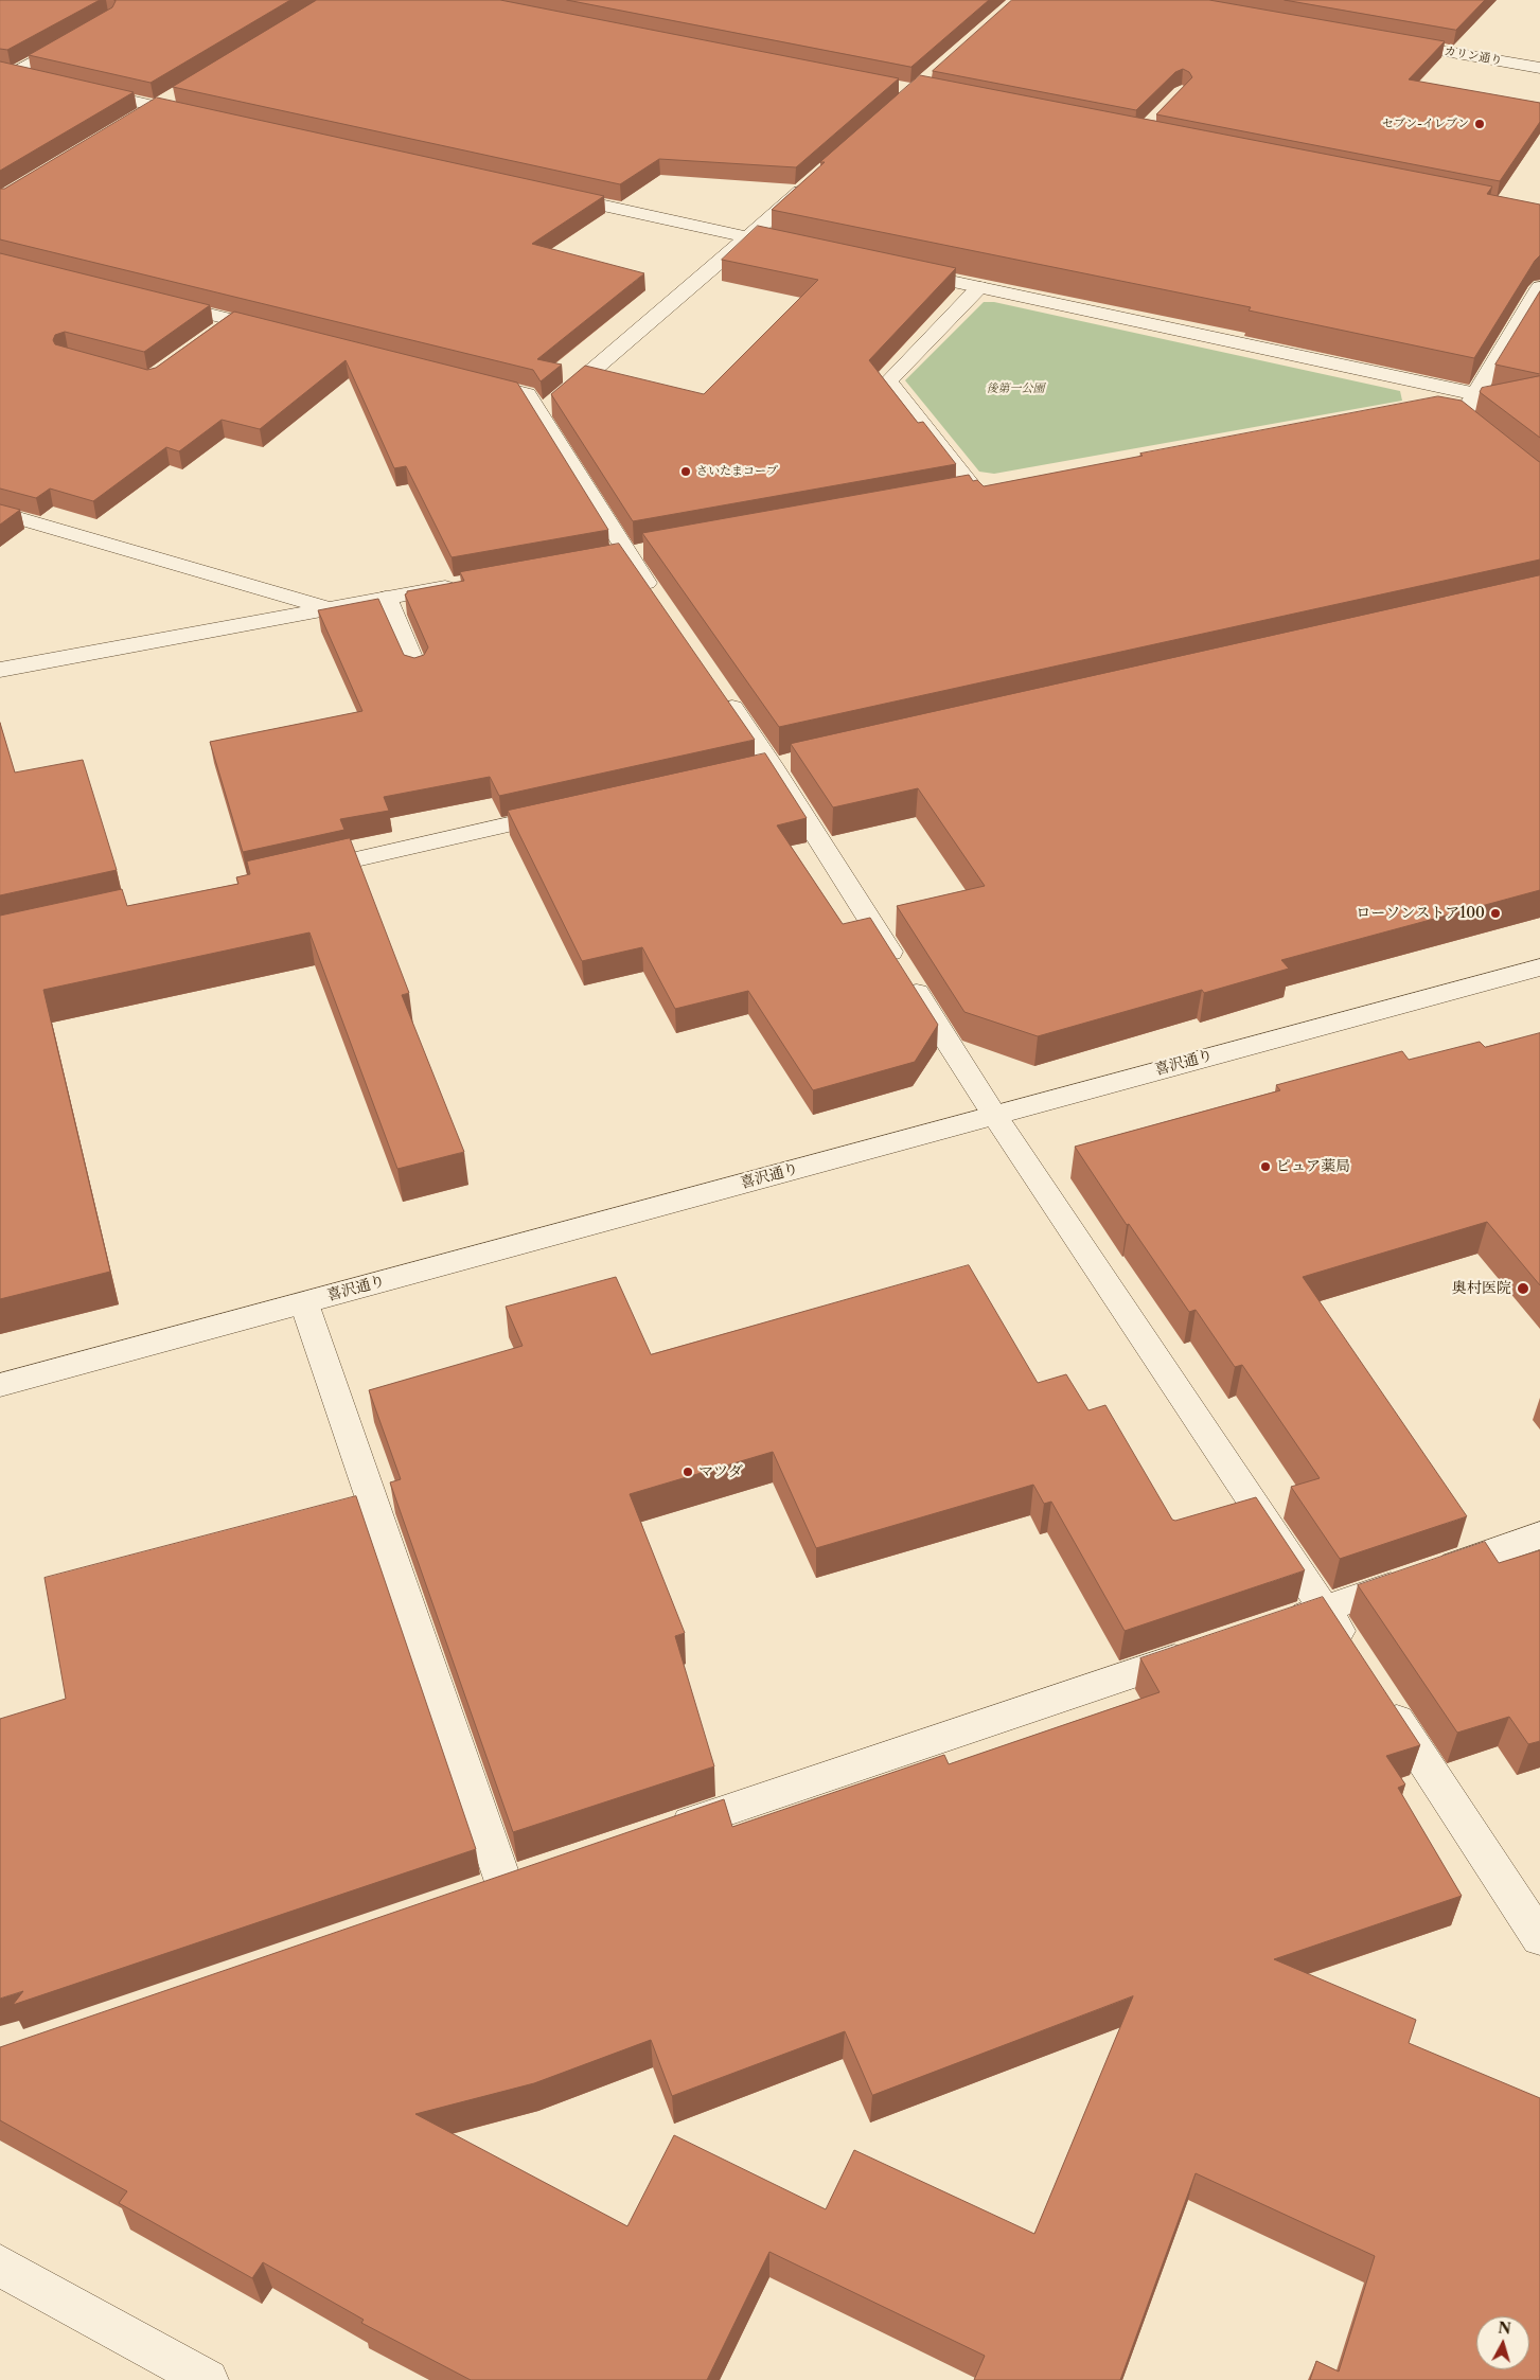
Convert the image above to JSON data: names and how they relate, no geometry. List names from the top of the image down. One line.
{"streets":{"street":["カリン通り","喜沢通り"]},"parks":["後第一公園"],"places":["セブン-イレブン","さいたまコープ","ローソンストア100","ピュア薬局","奥村医院","マツダ"],"north":"top"}
